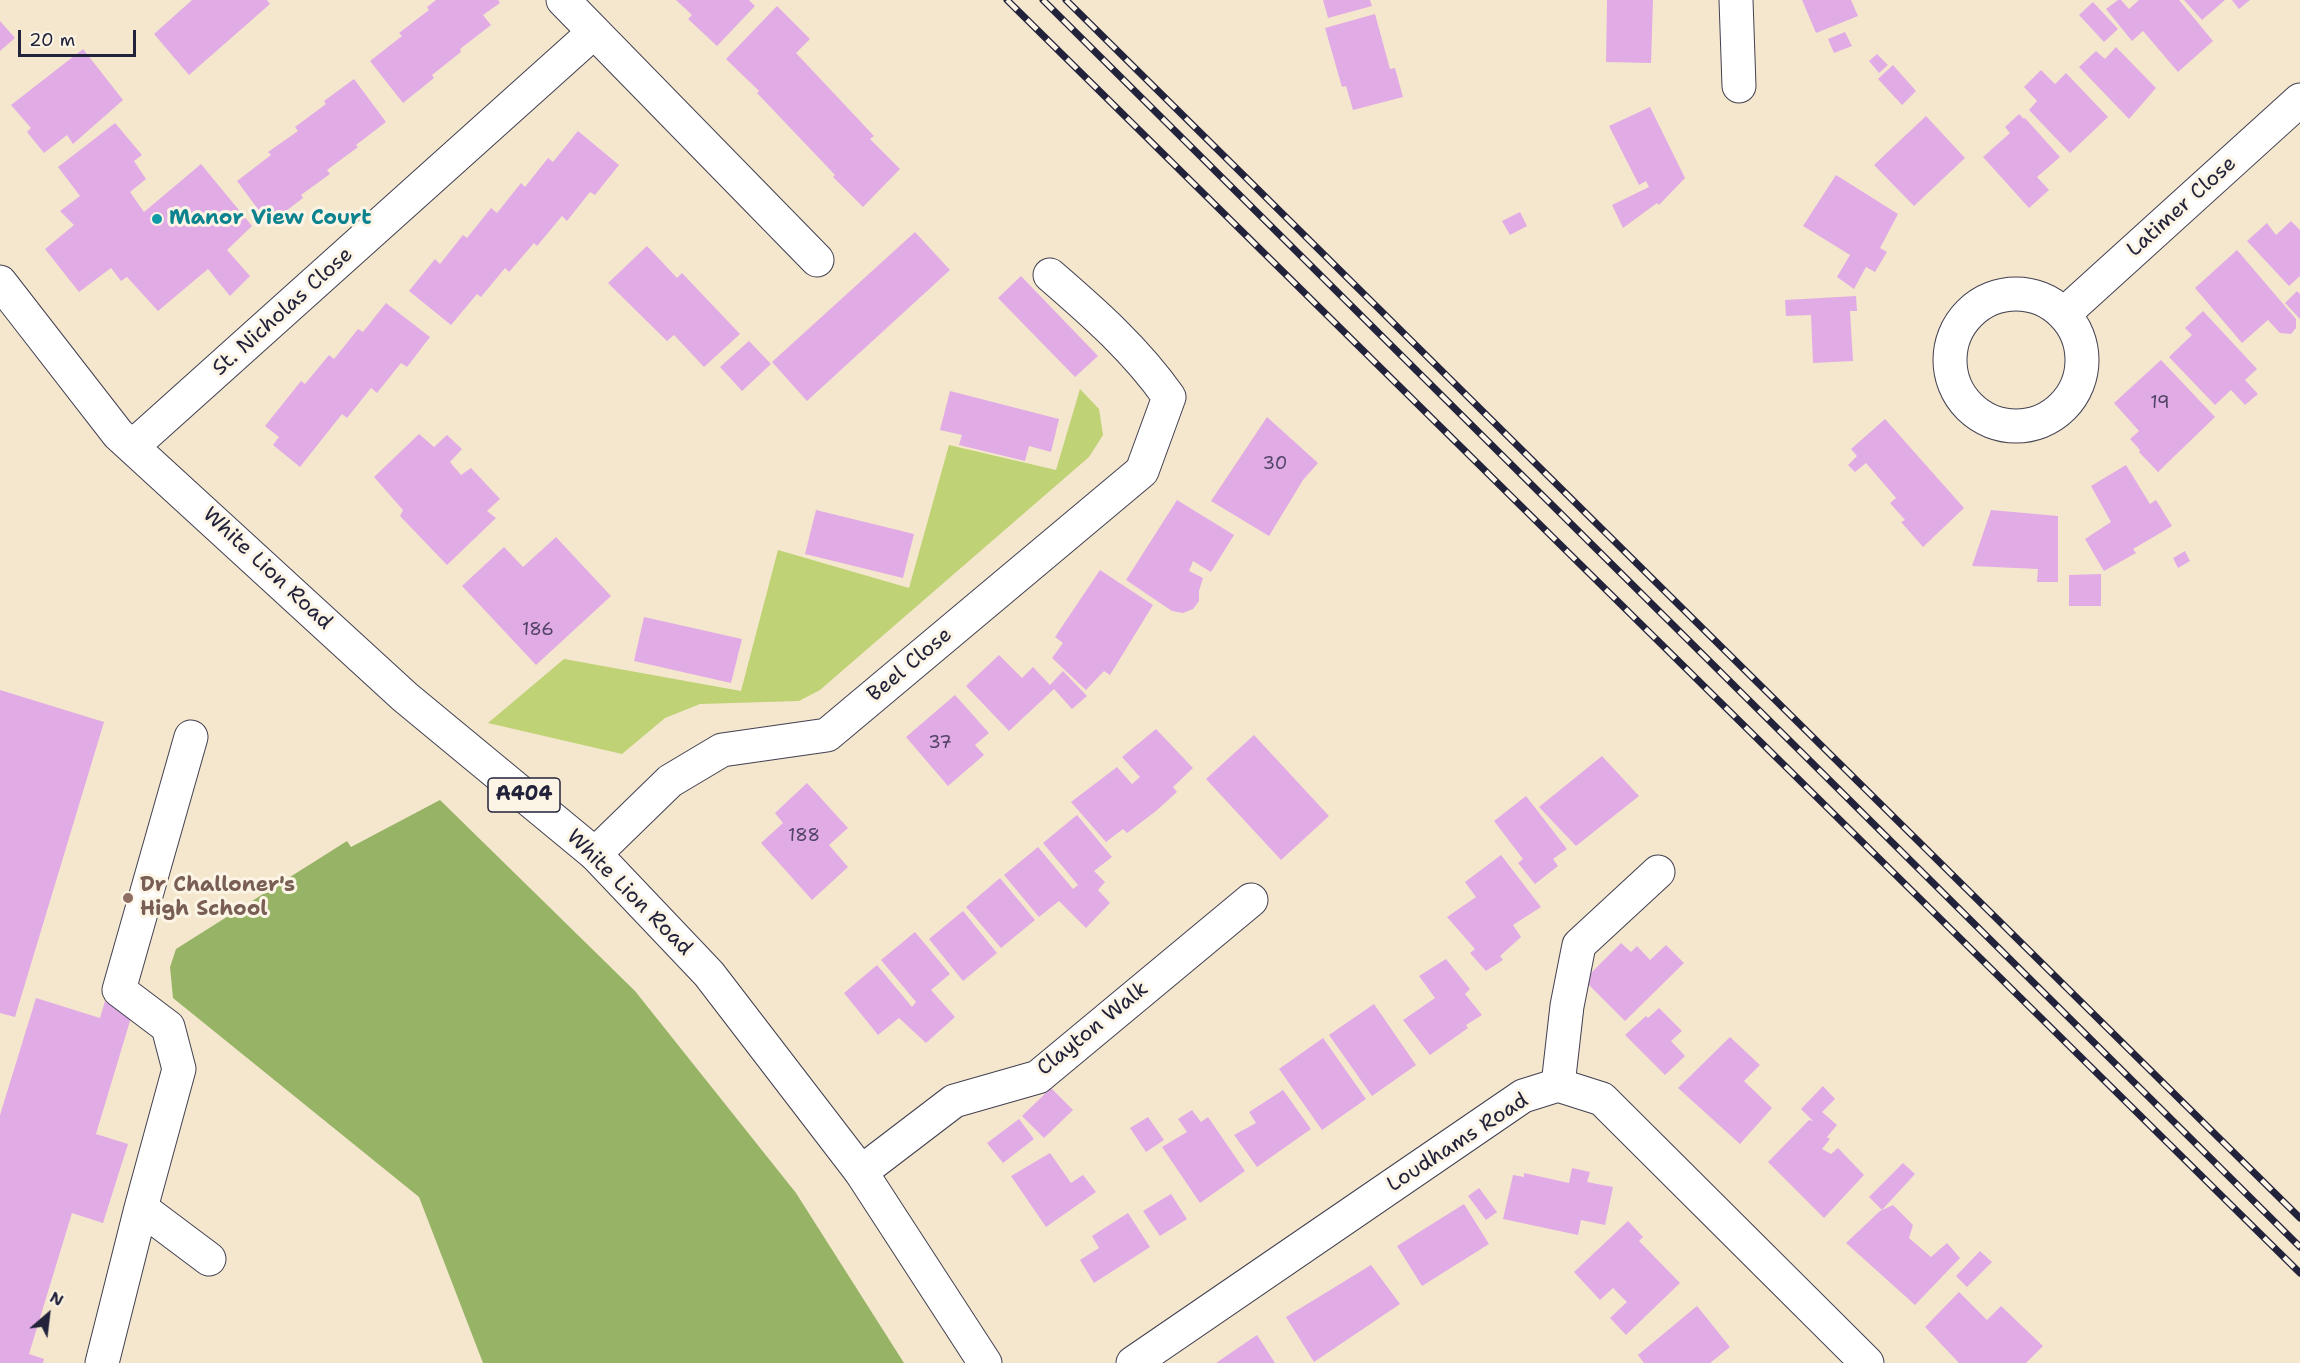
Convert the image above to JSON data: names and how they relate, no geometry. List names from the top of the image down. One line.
{"streets":{"street":["Latimer Close","St. Nicholas Close","White Lion Road","Beel Close","A404","Clayton Walk","Loudhams Road"]},"crossings":[["St. Nicholas Close","White Lion Road"],["White Lion Road","Beel Close"],["White Lion Road","Clayton Walk"]],"places":["Manor View Court","Dr Challoner's High School"],"house_numbers":["19","30","186","37","188"],"scale_bar":"20 m","north":"top right"}
